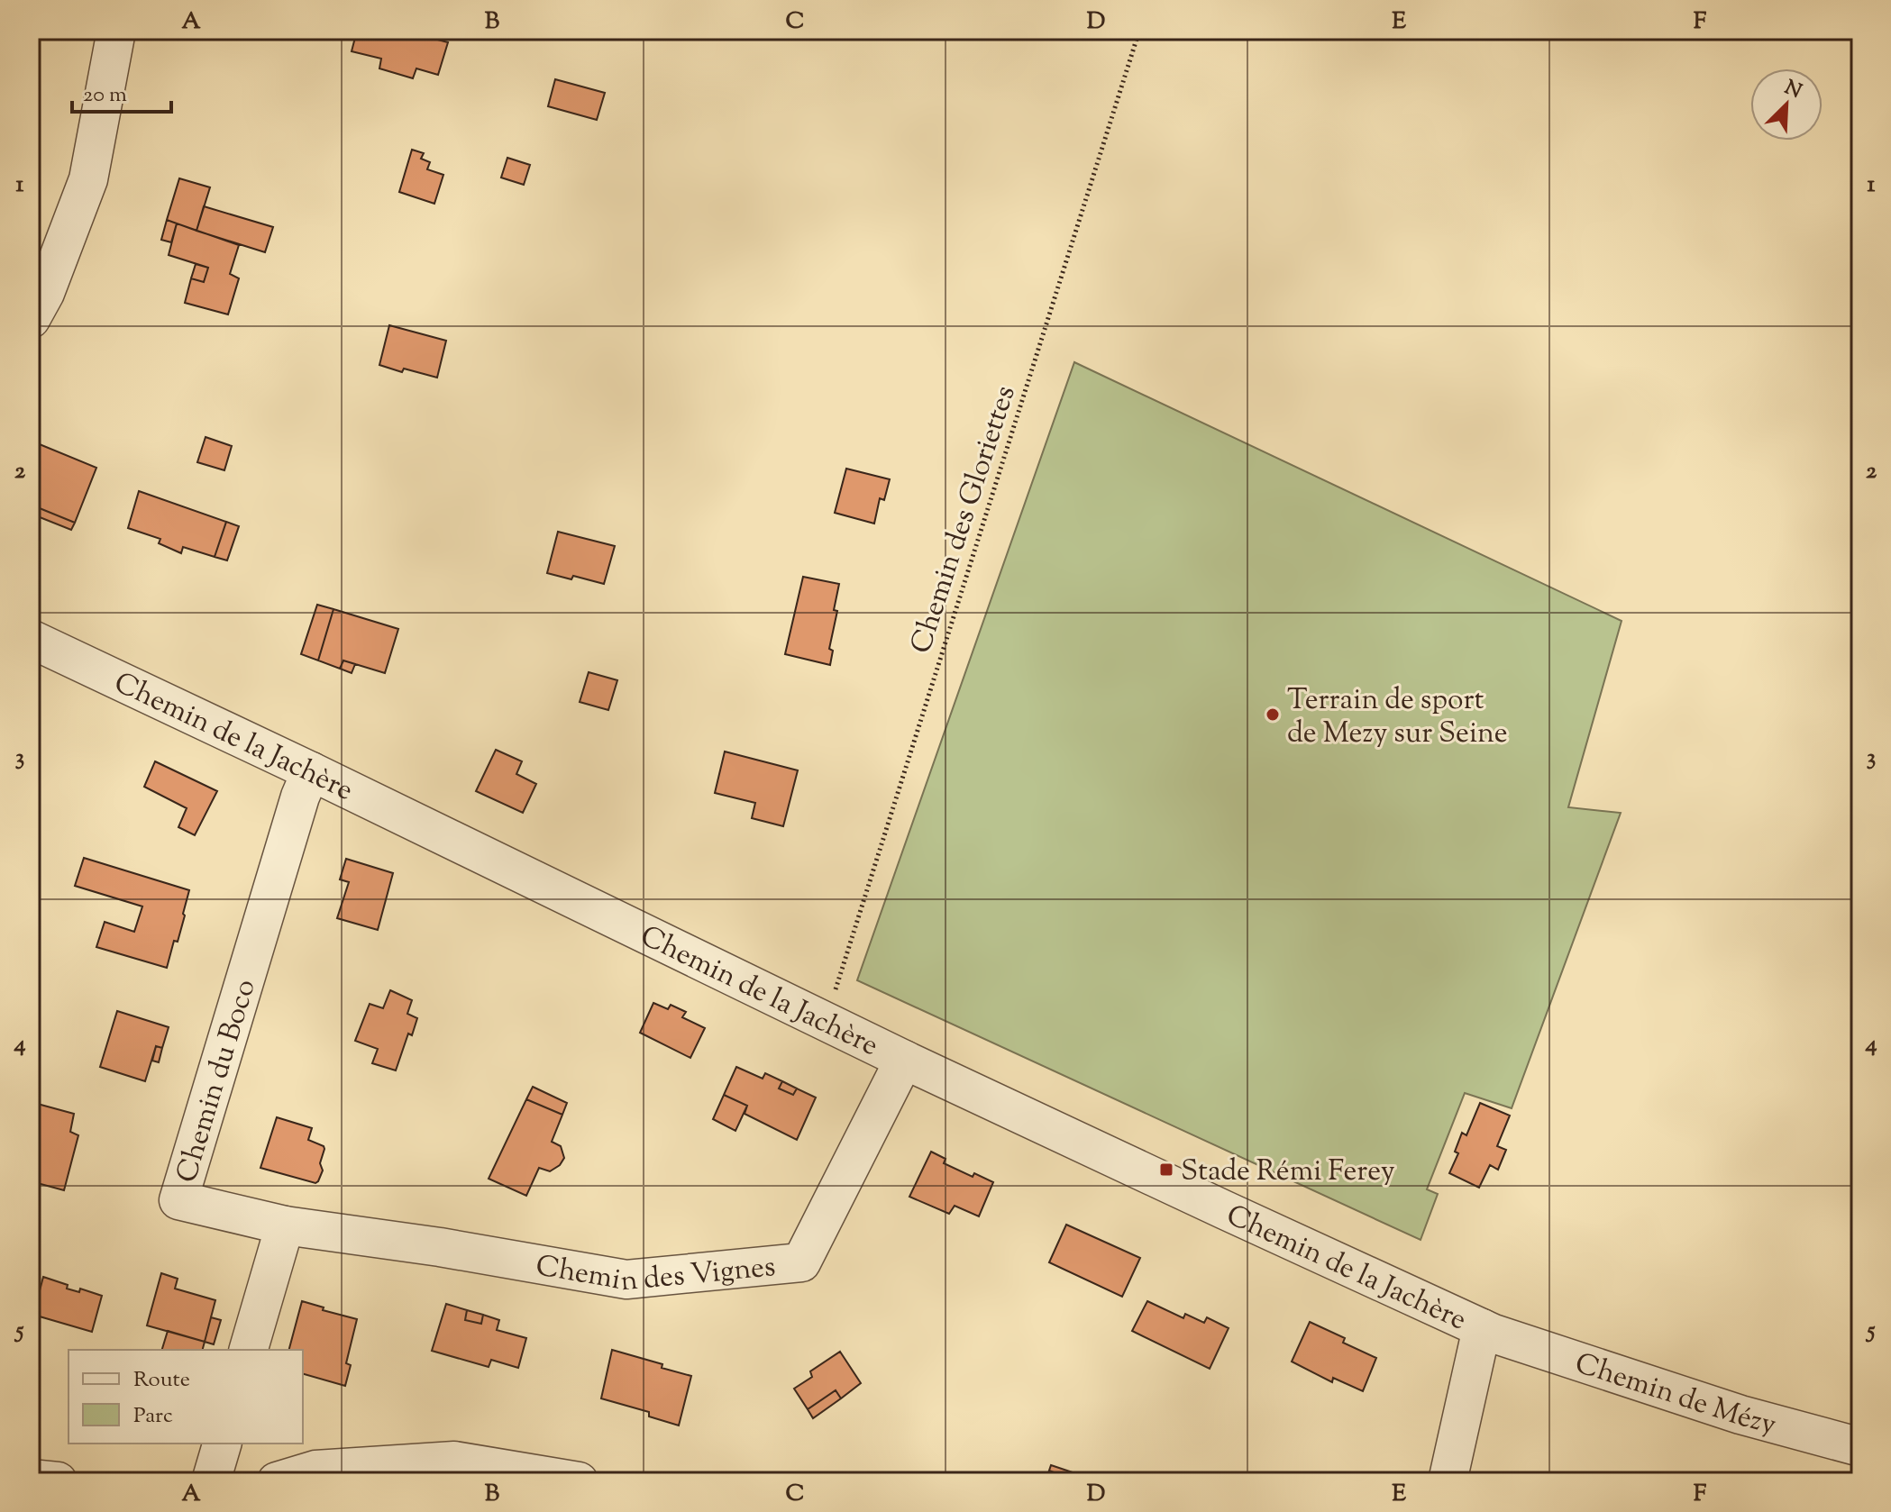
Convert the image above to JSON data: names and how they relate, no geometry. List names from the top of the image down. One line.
{"streets":{"street":["Chemin de la Jachère","Chemin du Boco","Chemin des Vignes","Chemin de Mézy"],"path":["Chemin des Gloriettes"]},"crossings":[["Chemin des Gloriettes","Chemin de la Jachère"],["Chemin de la Jachère","Chemin du Boco"],["Chemin de la Jachère","Chemin des Vignes"],["Chemin de la Jachère","Chemin de Mézy"],["Chemin du Boco","Chemin des Vignes"]],"places":{"other":["Terrain de sport de Mezy sur Seine"],"transit":["Stade Rémi Ferey"]},"legend":["Route","Parc"],"scale_bar":"20 m","north":"top right","grid":{"columns":["A","B","C","D","E","F"],"rows":["1","2","3","4","5"]}}
